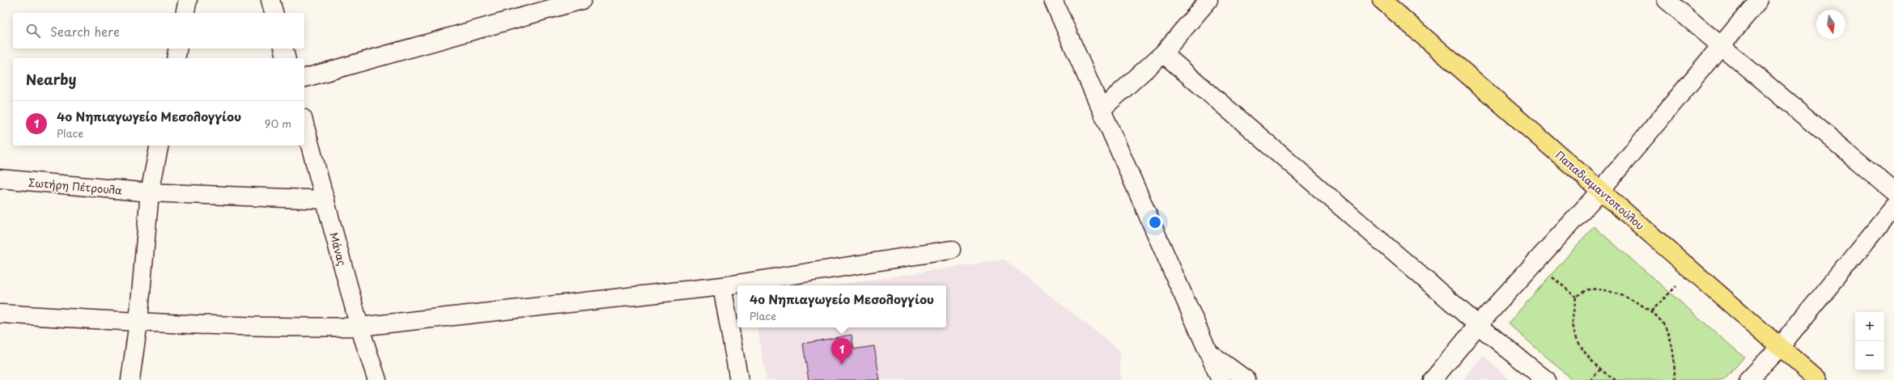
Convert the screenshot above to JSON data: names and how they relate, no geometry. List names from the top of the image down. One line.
{"streets":{"main road":["Παπαδιαμαντοπούλου"],"street":["Σωτήρη Πέτρουλα","Μάνας"]},"crossings":[["Σωτήρη Πέτρουλα","Μάνας"]],"north":"bottom","page":{"search":"Search here","heading":"Nearby","list":[{"mark":"1","name":"4ο Νηπιαγωγείο Μεσολογγίου","note":"Place","value":"90 m"}],"popup":["4ο Νηπιαγωγείο Μεσολογγίου","Place"],"map_buttons":["+","−"],"pins":"1"}}
